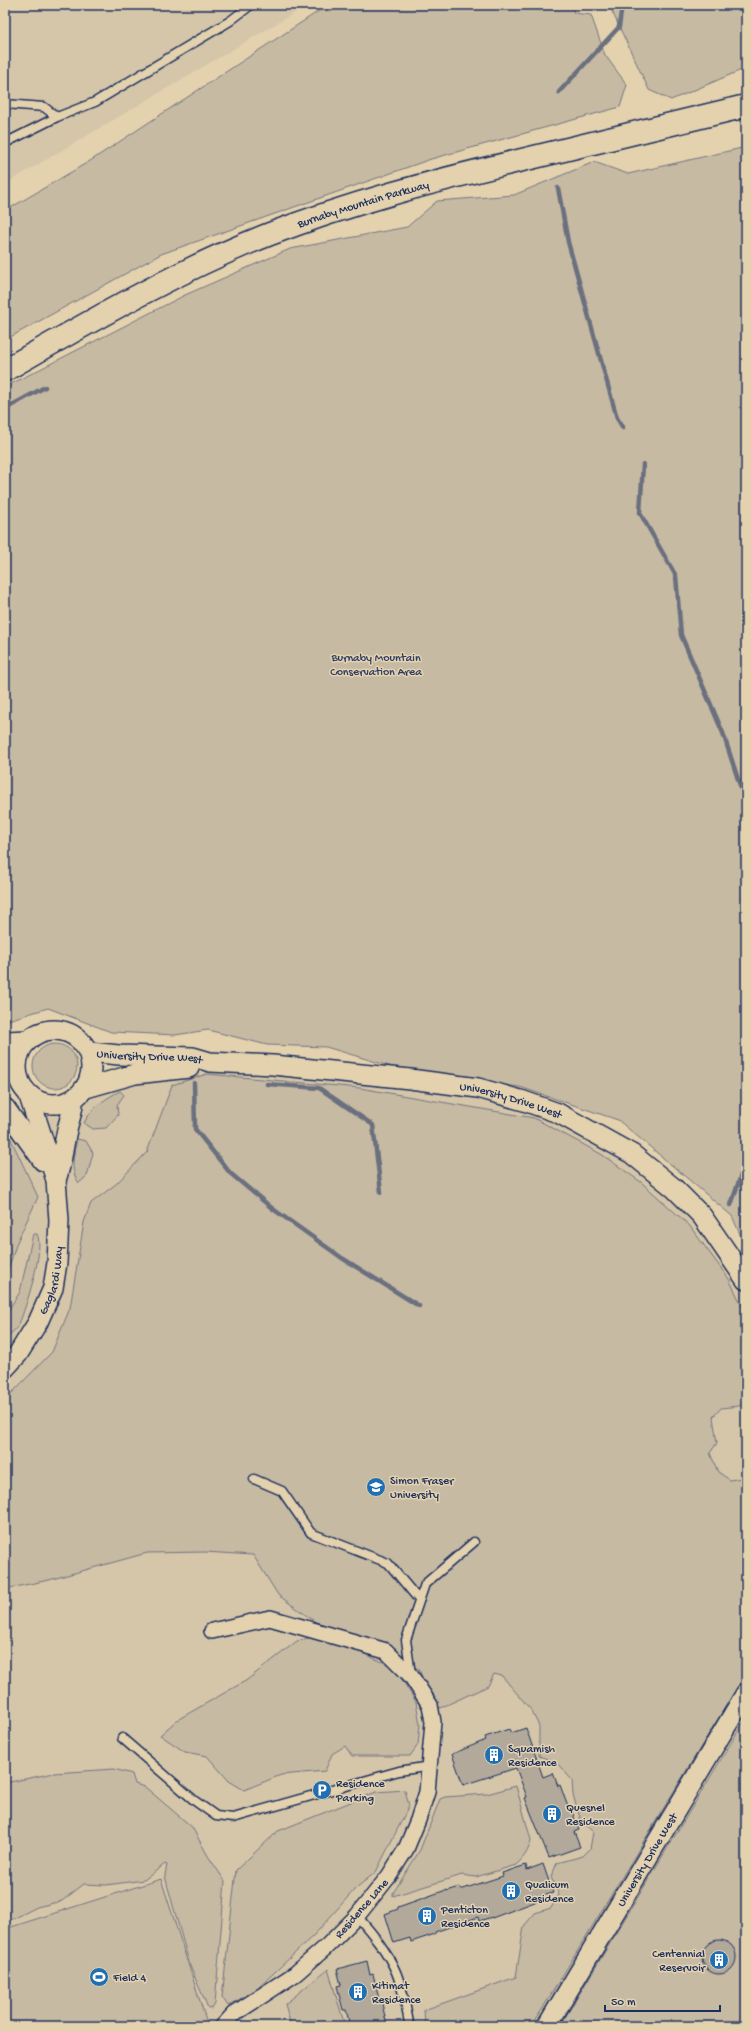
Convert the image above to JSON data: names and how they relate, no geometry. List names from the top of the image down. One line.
{"streets":{"main road":["Burnaby Mountain Parkway"],"street":["University Drive West","Gaglardi Way","Residence Lane"]},"crossings":[["University Drive West","Gaglardi Way"]],"parks":["Burnaby Mountain Conservation Area"],"places":{"school or university":["Simon Fraser University"],"building":["Squamish Residence","Quesnel Residence","Qualicum Residence","Penticton Residence","Centennial Reservoir","Kitimat Residence"],"parking":["Residence Parking"],"sports":["Field 4"]},"scale_bar":"50 m"}
